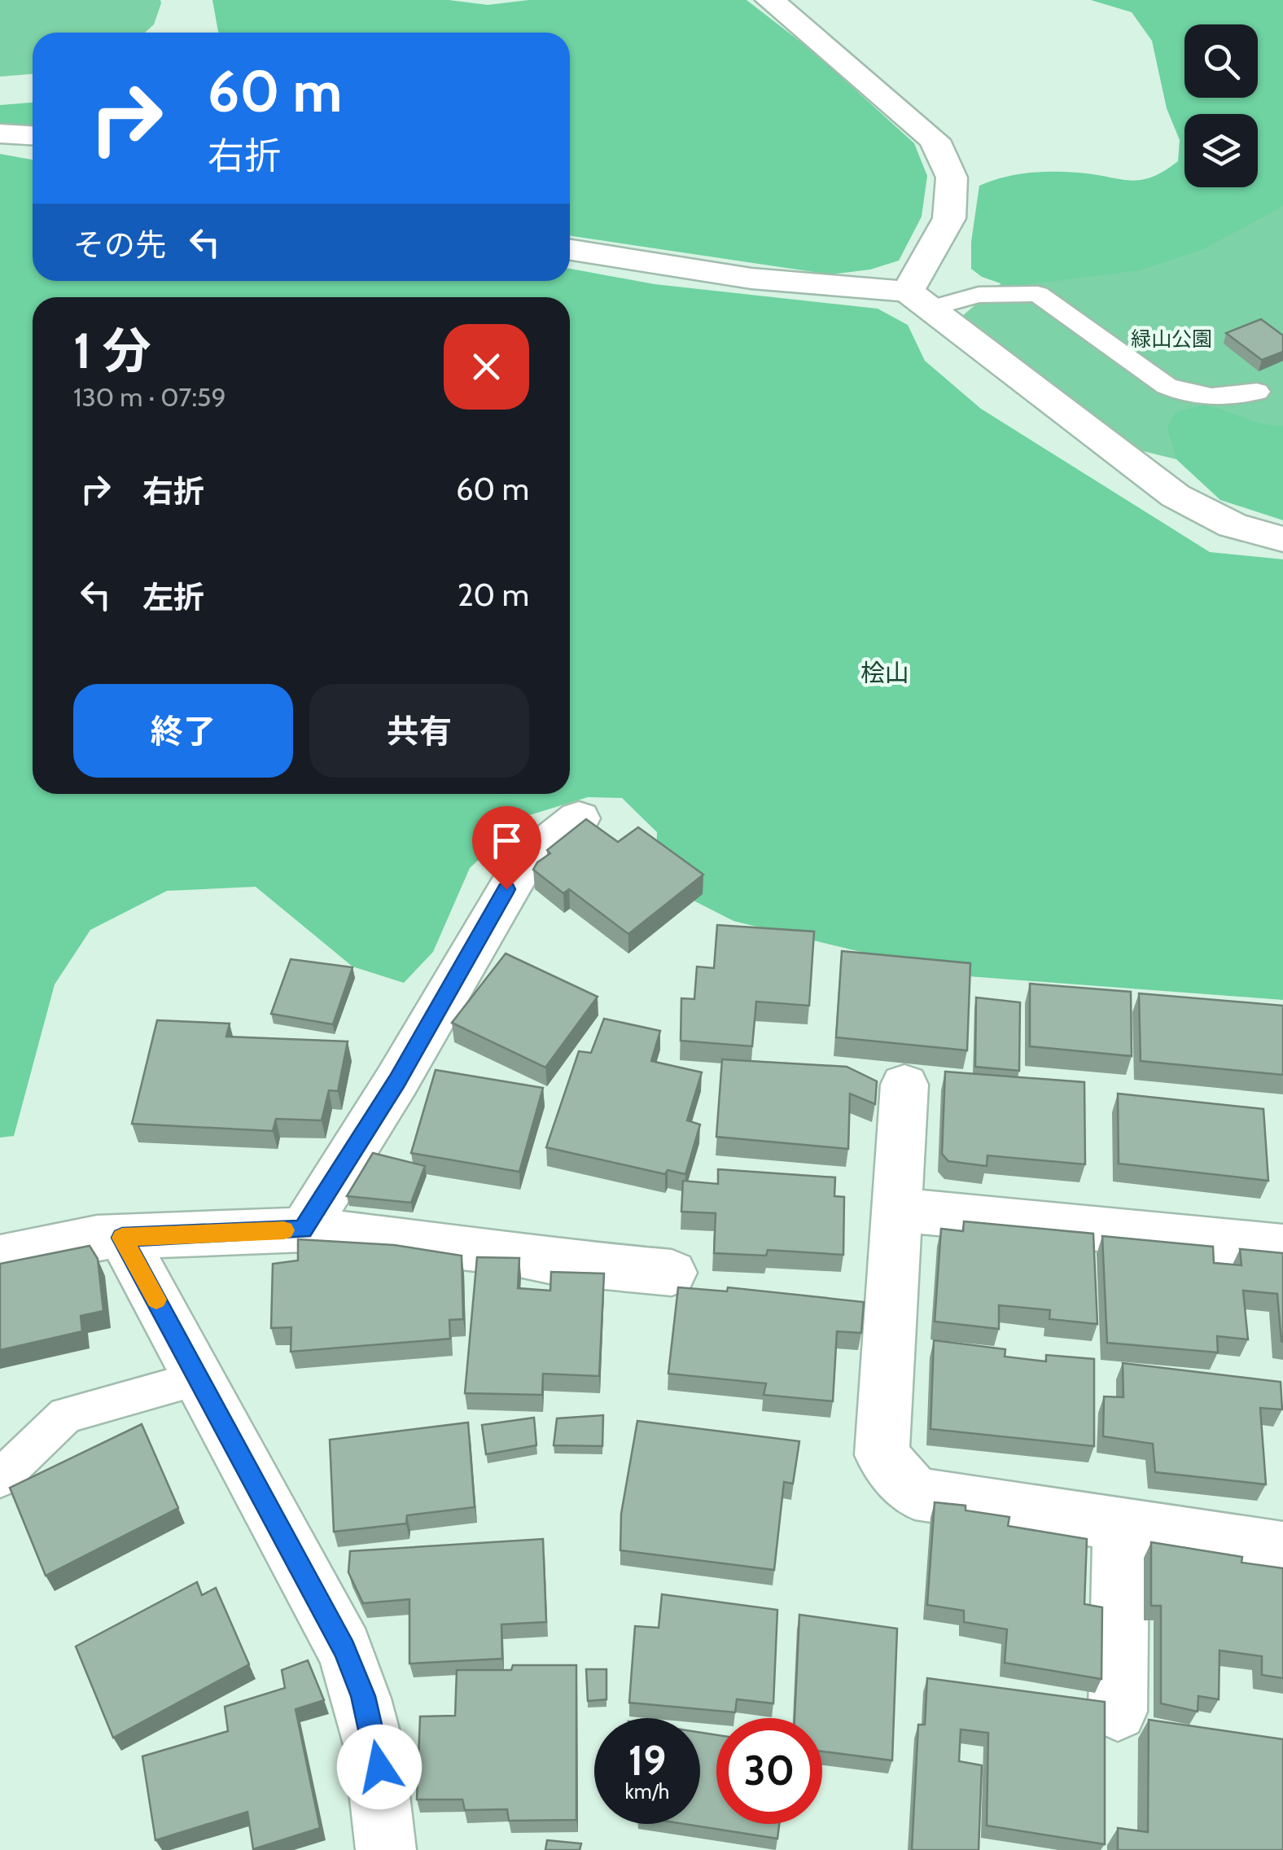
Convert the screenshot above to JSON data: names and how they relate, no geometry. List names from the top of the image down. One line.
{"parks":["緑山公園","桧山"],"page":{"turn":["60 m","右折"],"then":"その先","heading":["1 分","130 m · 07:59"],"list":[{"name":"右折","value":"60 m"},{"name":"左折","value":"20 m"}],"buttons":["終了","共有"],"speed":"19 km/h","limit":"30"}}
